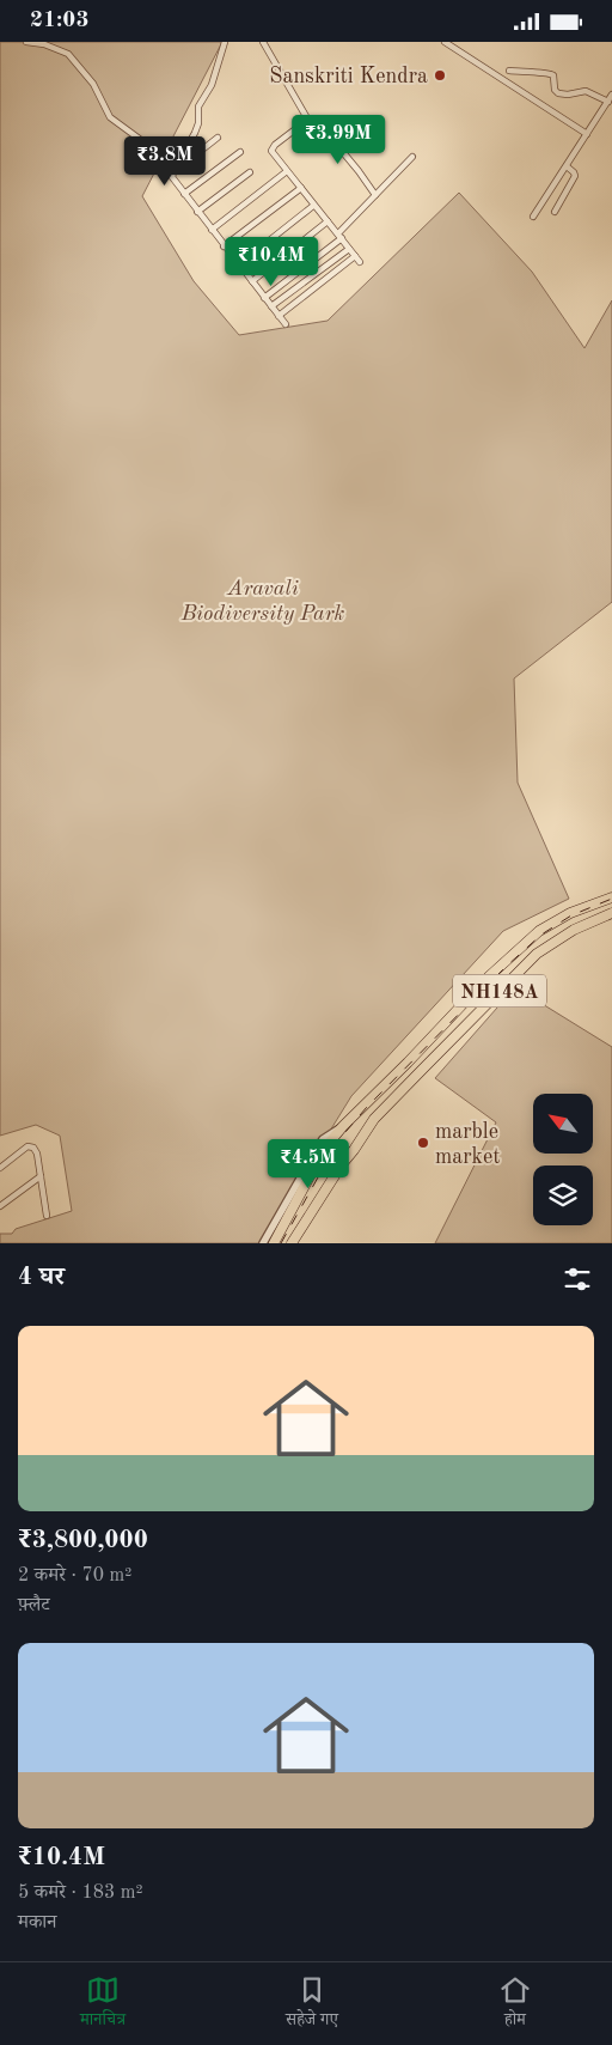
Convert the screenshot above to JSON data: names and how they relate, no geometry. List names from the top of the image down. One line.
{"streets":{"highway":["NH148A"]},"parks":["Aravali Biodiversity Park"],"places":["Sanskriti Kendra","marble market"],"north":"top left","page":{"status":"21:03","price":["₹3.99M","₹3.8M","₹10.4M","₹4.5M"],"heading":"4 घर","list":[{"name":"₹3,800,000","note":"2 कमरे · 70 m² · फ़्लैट"},{"name":"₹10.4M","note":"5 कमरे · 183 m² · मकान"}],"tabs":["मानचित्र","सहेजे गए","होम"]}}
